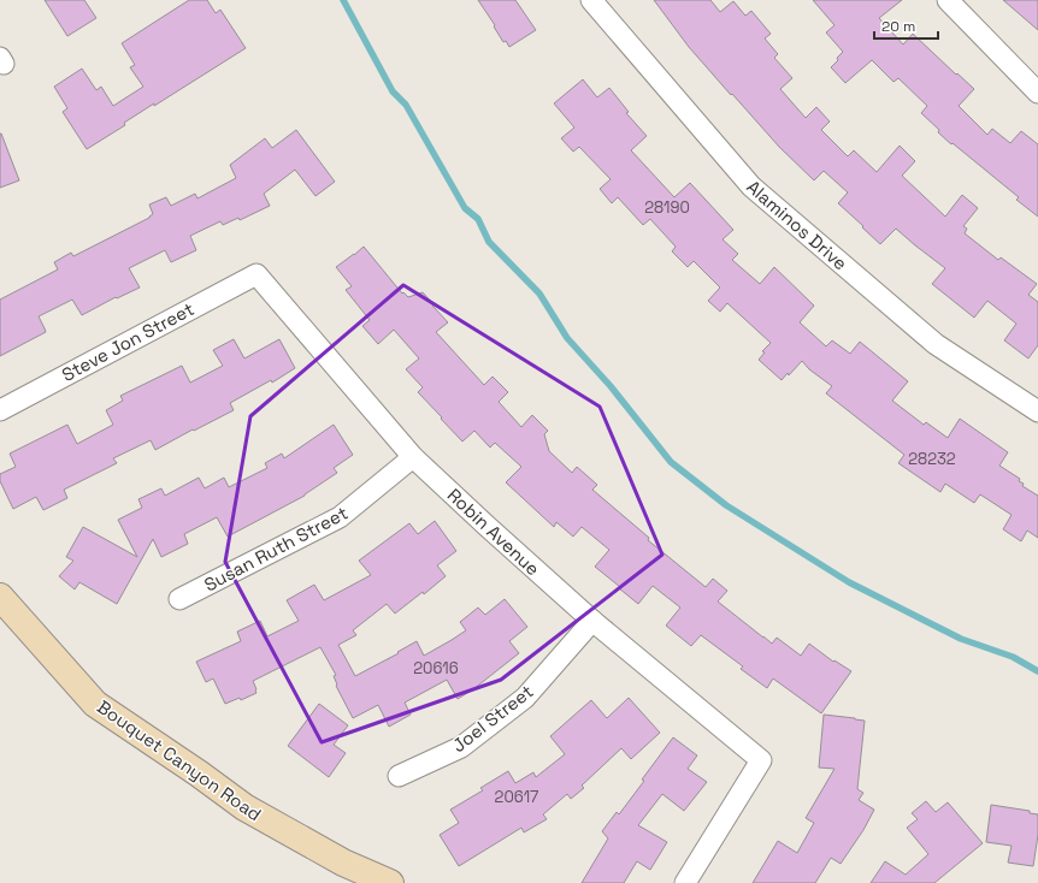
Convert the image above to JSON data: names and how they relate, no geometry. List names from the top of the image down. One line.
{"streets":{"main road":["Bouquet Canyon Road"],"street":["Alaminos Drive","Steve Jon Street","Robin Avenue","Susan Ruth Street","Joel Street"]},"crossings":[["Steve Jon Street","Robin Avenue"],["Robin Avenue","Susan Ruth Street"],["Robin Avenue","Joel Street"]],"house_numbers":["28190","28232","20616","20617"],"scale_bar":"20 m"}
